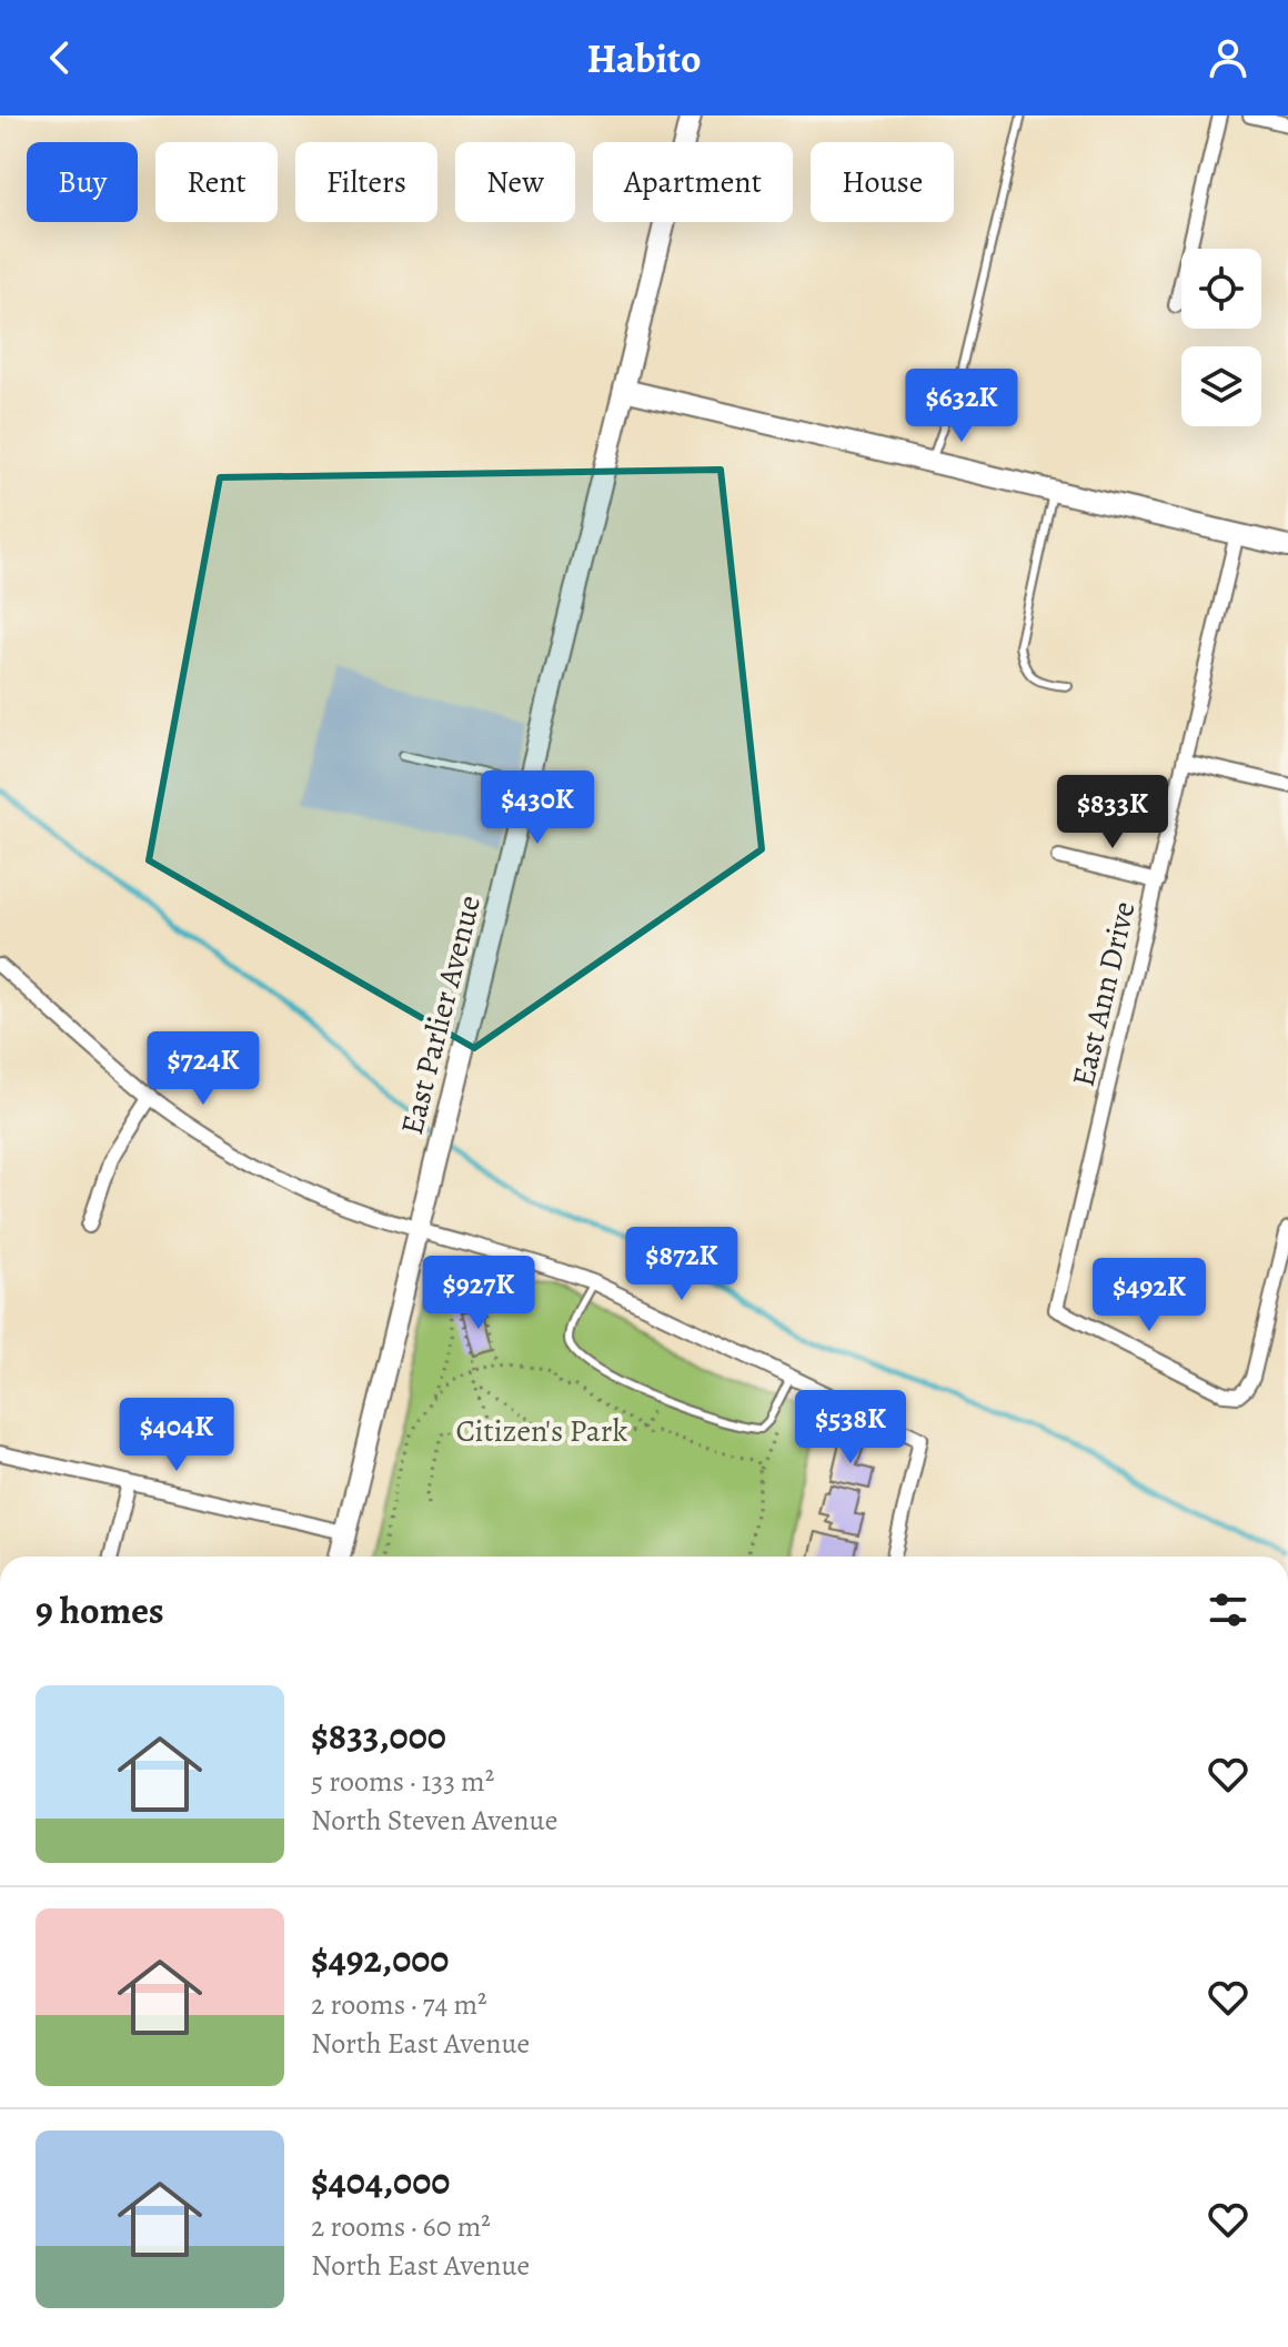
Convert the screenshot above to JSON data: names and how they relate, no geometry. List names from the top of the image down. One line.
{"streets":{"street":["East Ann Drive","East Parlier Avenue"]},"parks":["Citizen's Park"],"page":{"header":"Habito","chip":["Buy","Rent","Filters","New","Apartment","House"],"price":["$632K","$430K","$833K","$724K","$872K","$927K","$492K","$538K","$404K"],"heading":"9 homes","list":[{"name":"$833,000","note":"5 rooms · 133 m² · North Steven Avenue"},{"name":"$492,000","note":"2 rooms · 74 m² · North East Avenue"},{"name":"$404,000","note":"2 rooms · 60 m² · North East Avenue"}]}}
